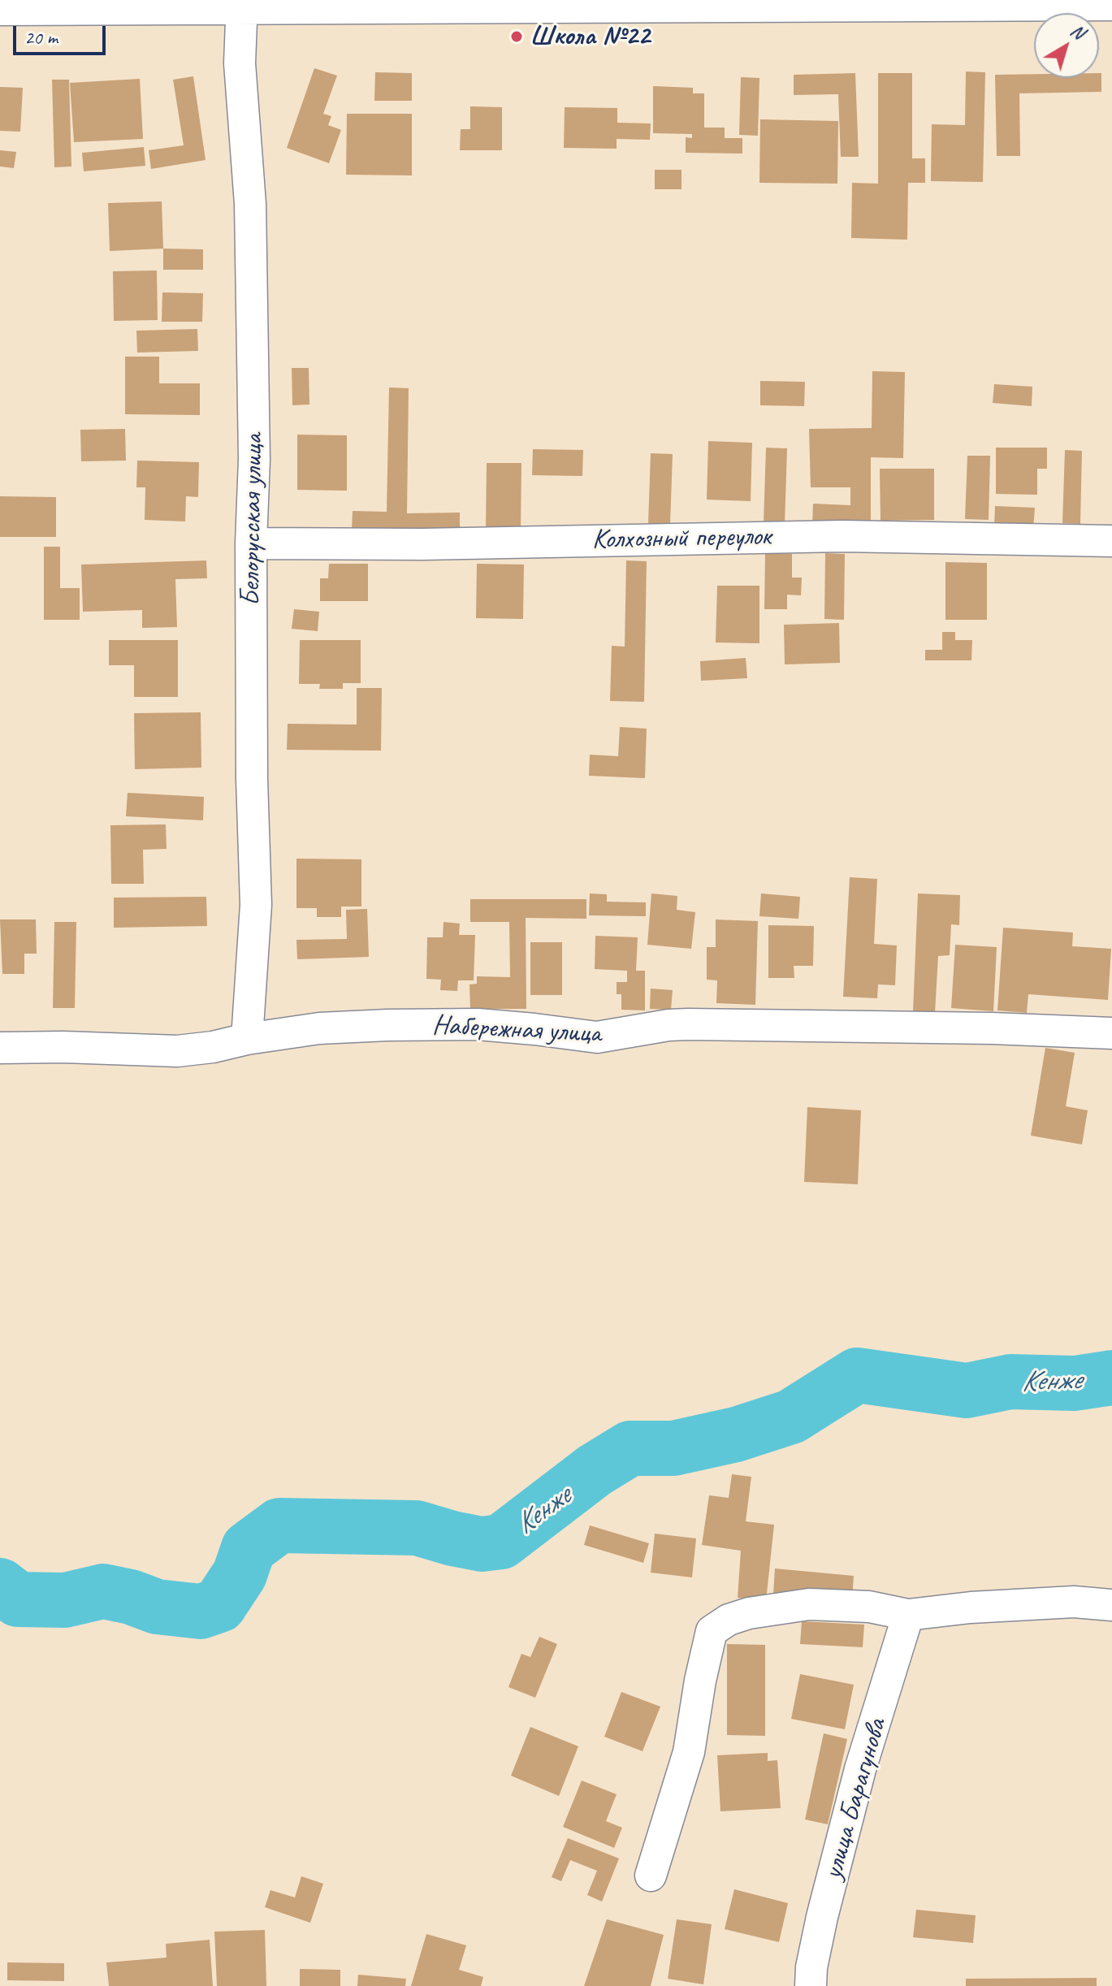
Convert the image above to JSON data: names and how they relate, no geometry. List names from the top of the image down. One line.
{"streets":{"street":["Белорусская улица","Колхозный переулок","Набережная улица","улица Барагунова"]},"crossings":[["Белорусская улица","Колхозный переулок"],["Белорусская улица","Набережная улица"]],"water":["Кенже"],"places":["Школа №22"],"scale_bar":"20 m","north":"top right"}
